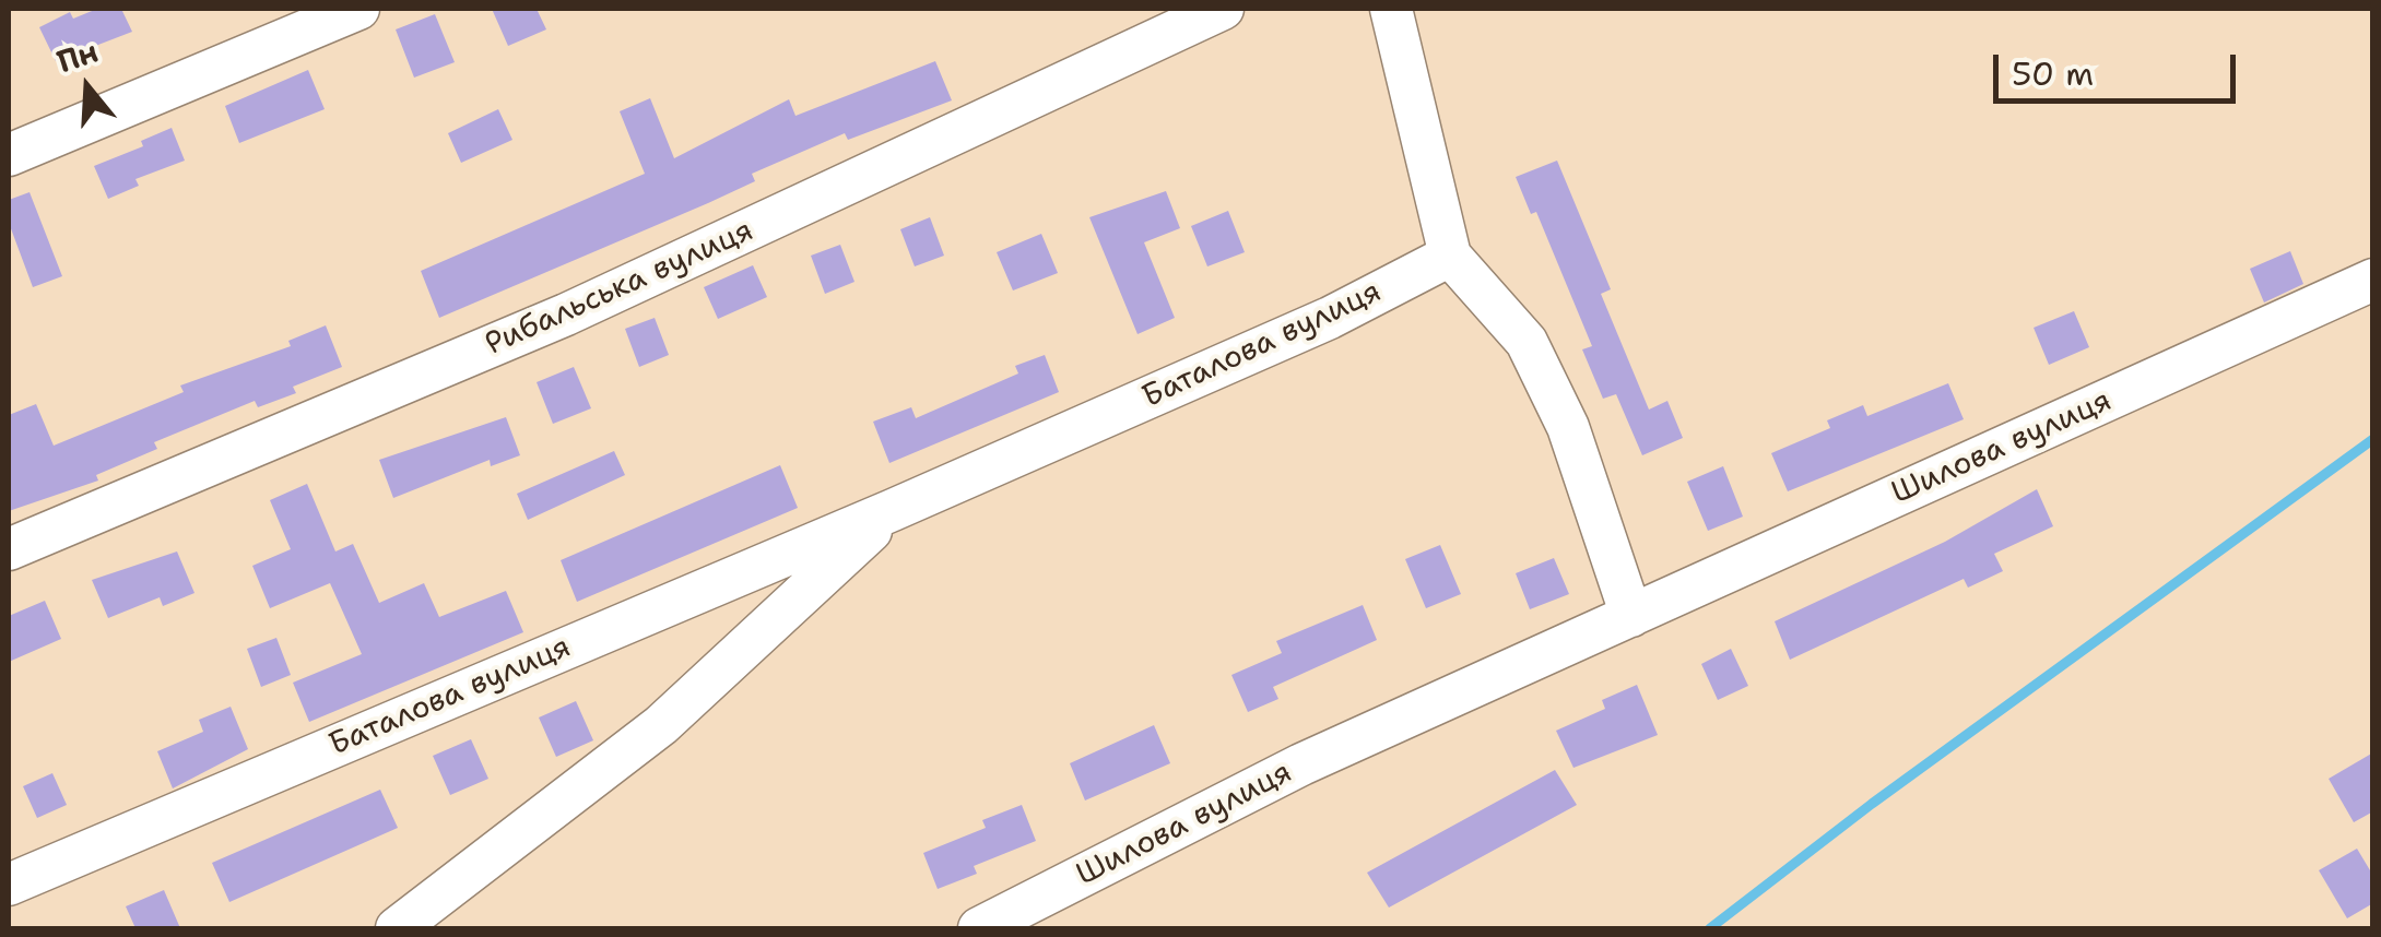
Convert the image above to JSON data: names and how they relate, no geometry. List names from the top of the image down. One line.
{"streets":{"street":["Рибальська вулиця","Баталова вулиця","Шилова вулиця"]},"scale_bar":"50 m","north":"top"}
